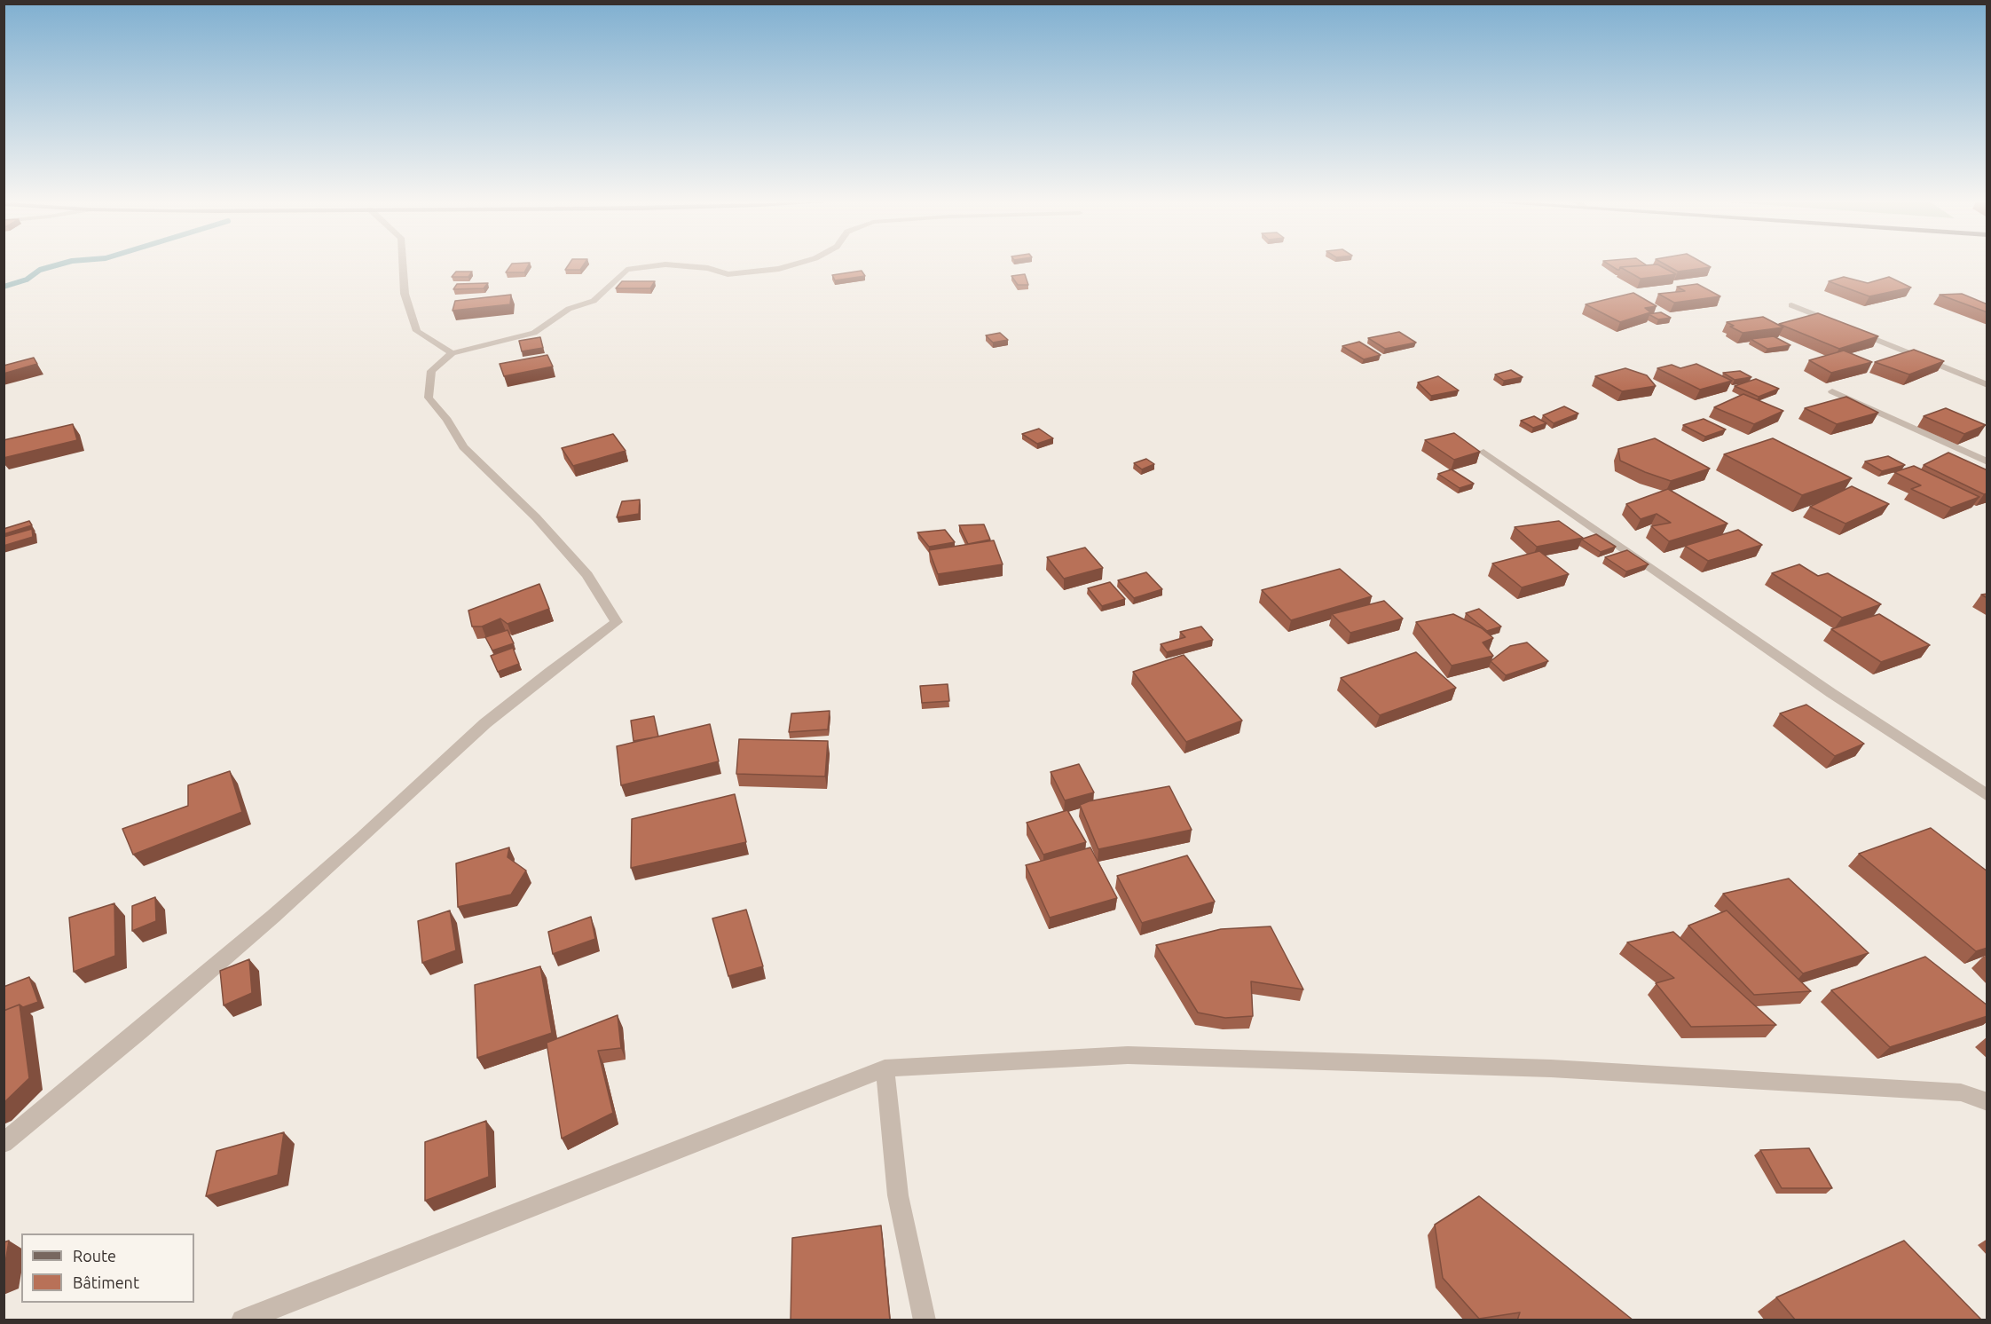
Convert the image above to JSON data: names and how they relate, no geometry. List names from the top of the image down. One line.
{"legend":["Route","Bâtiment"]}
